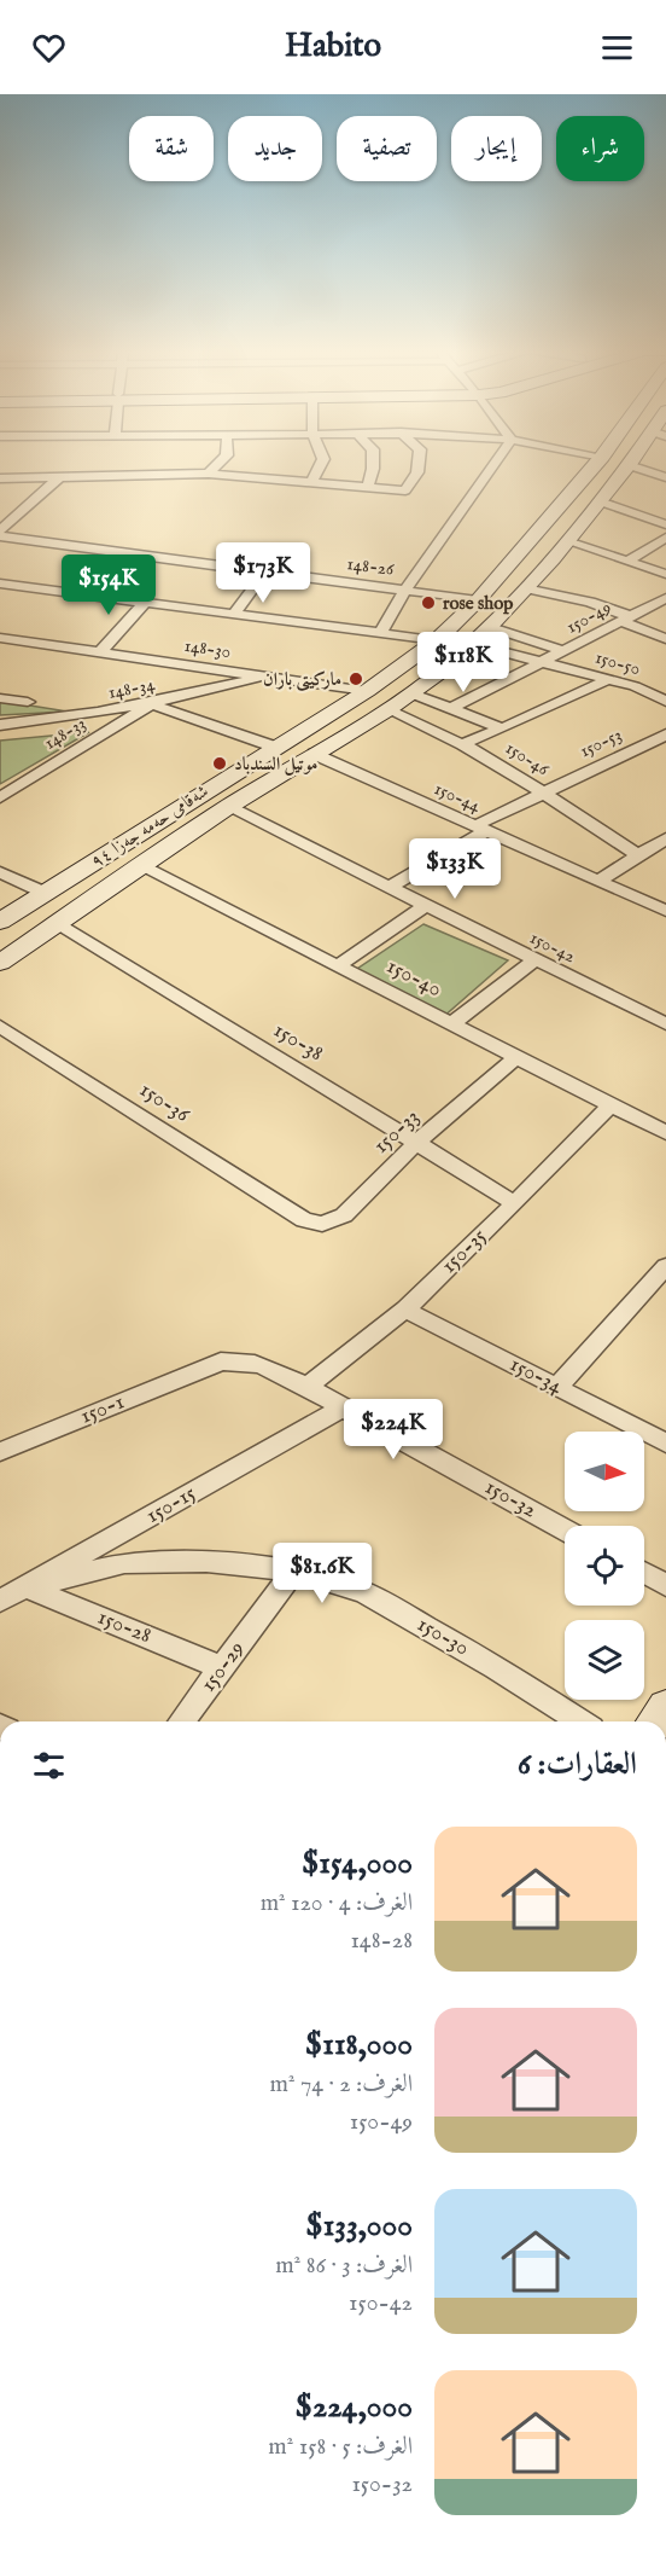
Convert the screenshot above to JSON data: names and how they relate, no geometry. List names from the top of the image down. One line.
{"streets":{"main road":["شەقامی حەمە جەزا ٩٤"],"street":["148-26","150-49","148-30","150-50","148-34","148-33","150-53","150-46","150-44","150-42","150-40","150-38","150-36","150-33","150-35","150-34","150-1","150-32","150-15","150-28","150-30","150-29"]},"crossings":[["148-26","شەقامی حەمە جەزا ٩٤"],["150-49","150-50"],["148-30","148-34"],["148-30","شەقامی حەمە جەزا ٩٤"],["150-50","شەقامی حەمە جەزا ٩٤"],["148-34","148-33"],["150-53","150-46"],["150-53","150-44"],["150-53","150-42"],["150-46","شەقامی حەمە جەزا ٩٤"],["150-44","شەقامی حەمە جەزا ٩٤"],["شەقامی حەمە جەزا ٩٤","150-42"],["شەقامی حەمە جەزا ٩٤","150-40"],["شەقامی حەمە جەزا ٩٤","150-38"],["150-40","150-33"],["150-40","150-35"],["150-38","150-33"],["150-38","150-35"],["150-36","150-33"],["150-35","150-34"],["150-35","150-32"],["150-1","150-32"],["150-32","150-15"],["150-15","150-28"],["150-15","150-30"],["150-28","150-30"],["150-28","150-29"],["150-30","150-29"]],"places":["rose shop","ماركيتى باران","موتيل السندباد"],"north":"right","page":{"header":"Habito","chip":["شراء","إيجار","تصفية","جديد","شقة"],"price":["$173K","$154K","$118K","$133K","$224K","$81.6K"],"heading":"العقارات: 6","list":[{"name":"$154,000","note":"الغرف: 4 · 120 m² · 148-28"},{"name":"$118,000","note":"الغرف: 2 · 74 m² · 150-49"},{"name":"$133,000","note":"الغرف: 3 · 86 m² · 150-42"},{"name":"$224,000","note":"الغرف: 5 · 158 m² · 150-32"}]}}
